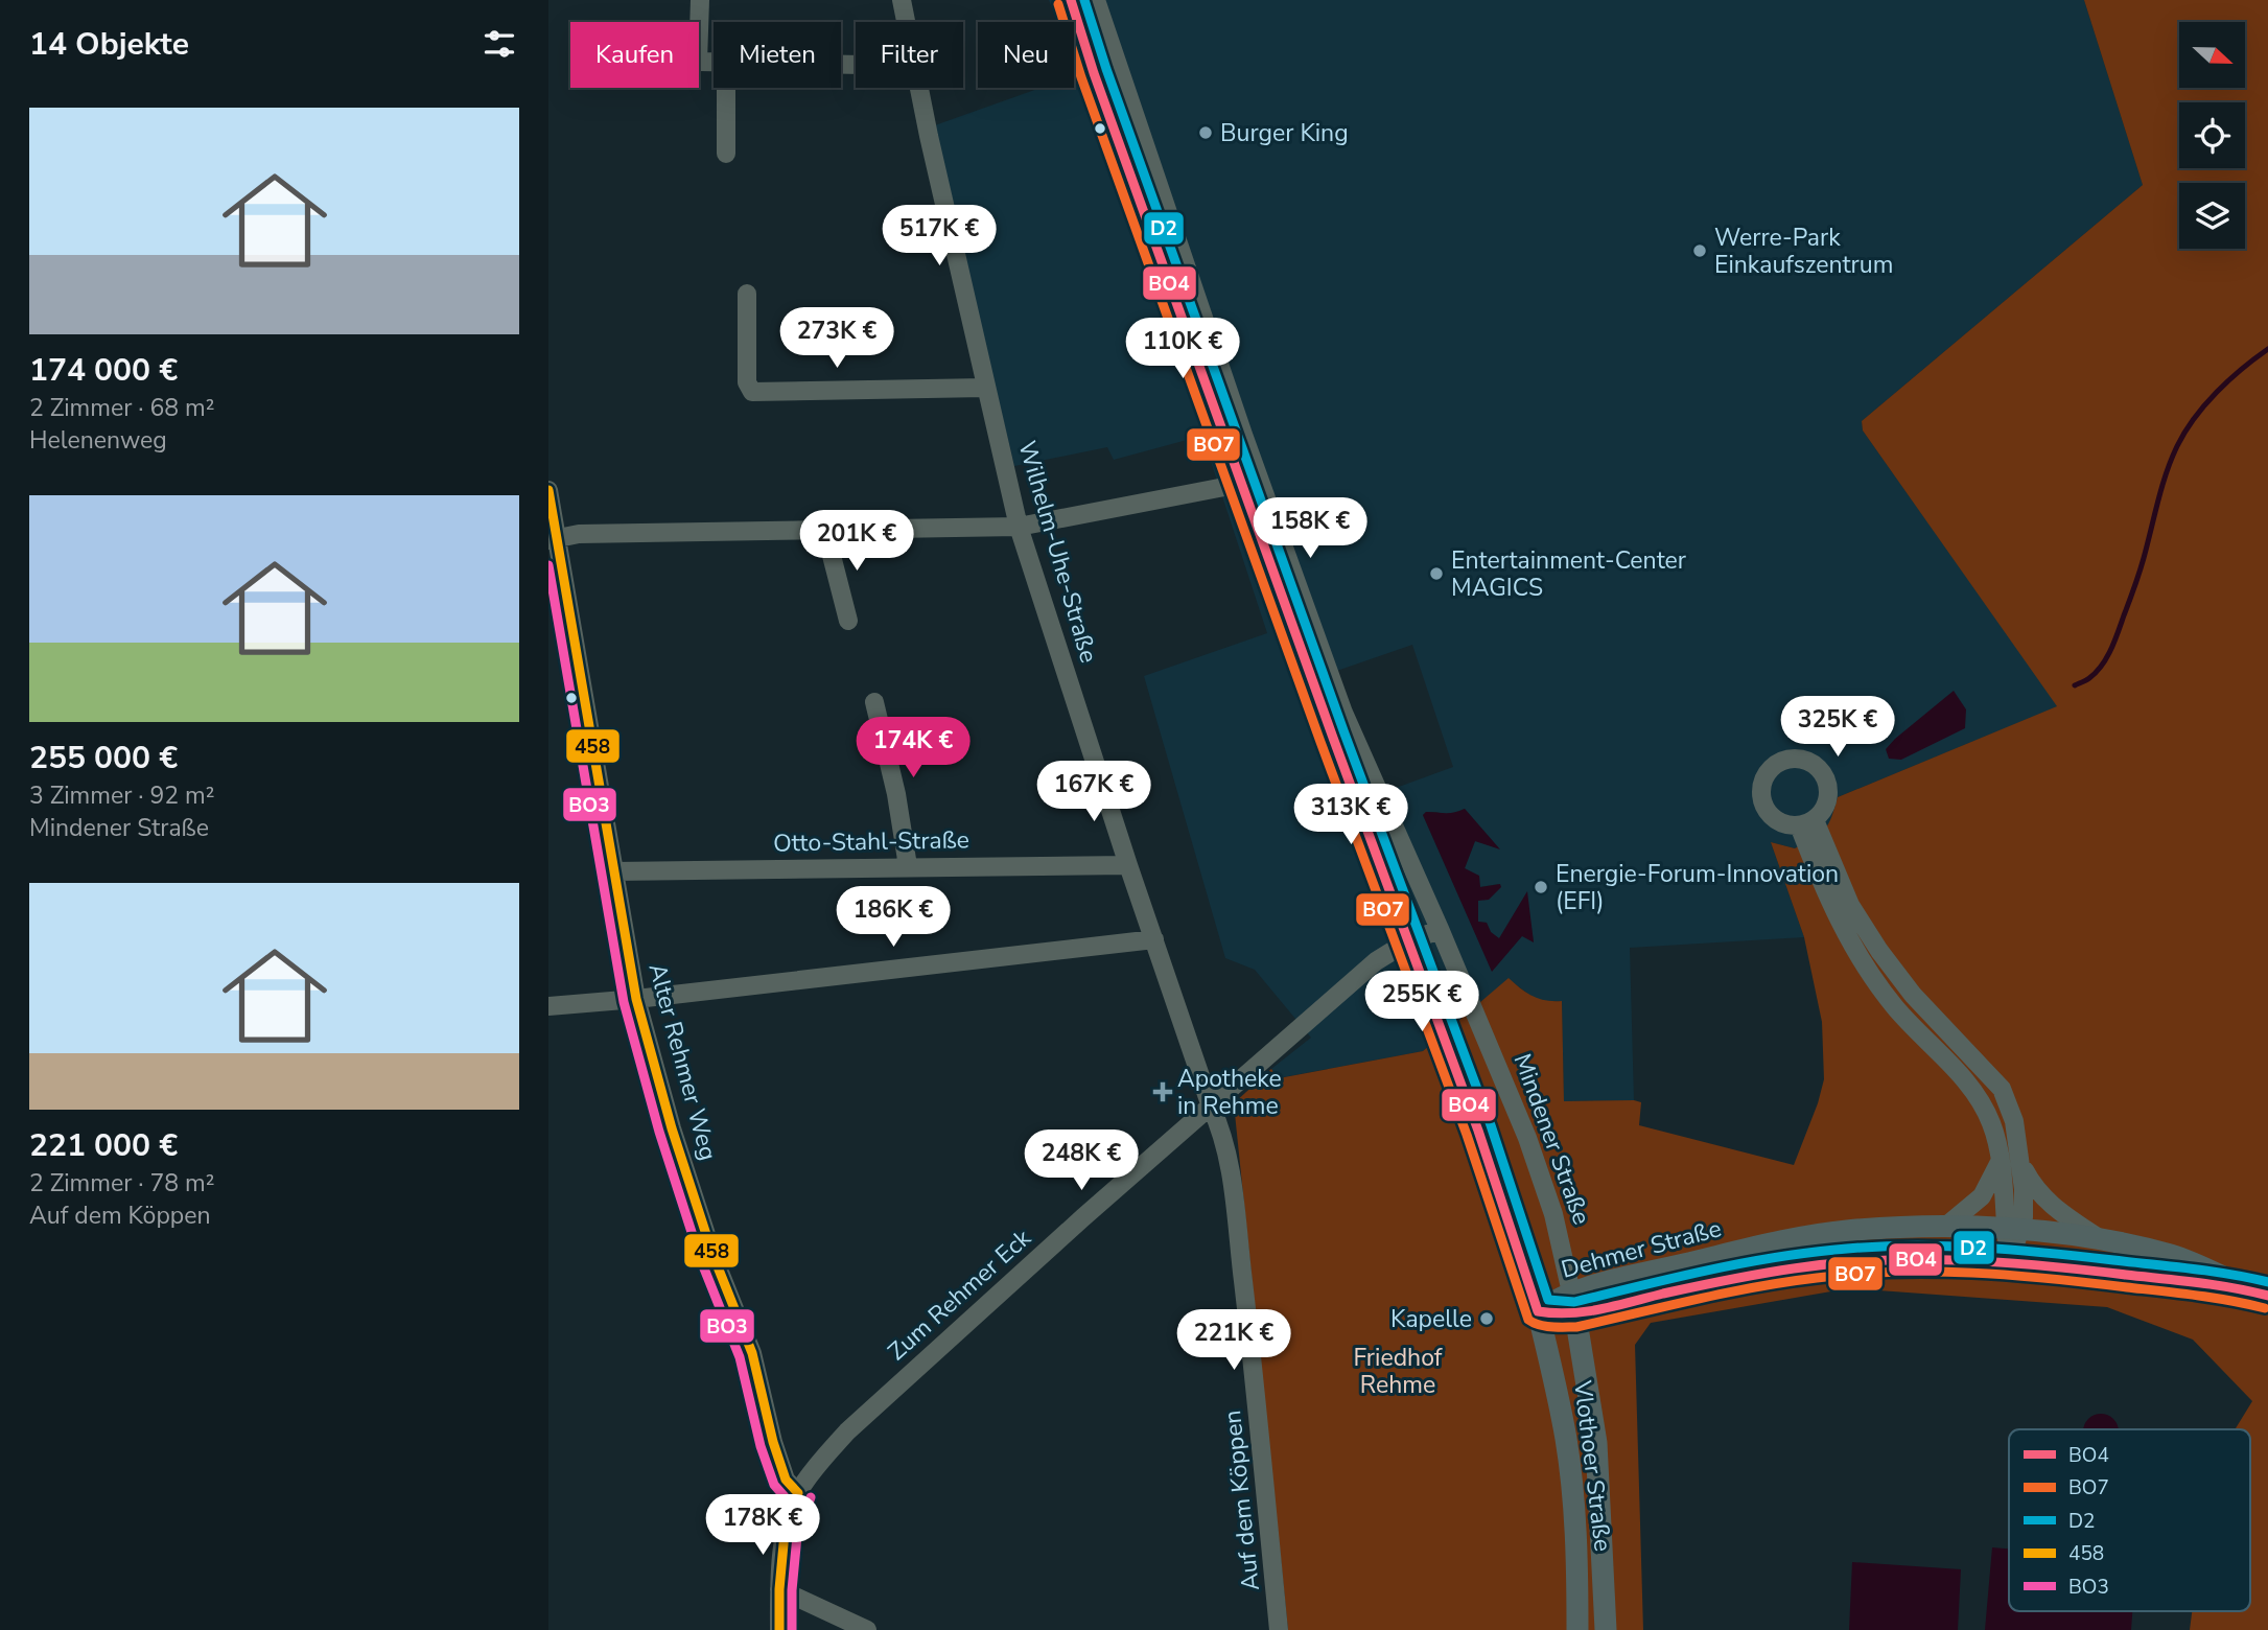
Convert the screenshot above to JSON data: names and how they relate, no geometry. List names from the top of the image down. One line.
{"streets":{"main road":["Dehmer Straße","Vlothoer Straße"],"street":["Wilhelm-Uhe-Straße","Otto-Stahl-Straße","Alter Rehmer Weg","Mindener Straße","Zum Rehmer Eck","Auf dem Köppen"]},"crossings":[["Wilhelm-Uhe-Straße","Otto-Stahl-Straße"],["Wilhelm-Uhe-Straße","Zum Rehmer Eck"],["Wilhelm-Uhe-Straße","Auf dem Köppen"],["Otto-Stahl-Straße","Alter Rehmer Weg"],["Alter Rehmer Weg","Zum Rehmer Eck"],["Mindener Straße","Dehmer Straße"],["Mindener Straße","Zum Rehmer Eck"],["Mindener Straße","Vlothoer Straße"],["Dehmer Straße","Vlothoer Straße"],["Zum Rehmer Eck","Auf dem Köppen"]],"parks":["Friedhof Rehme"],"places":{"other":["Burger King","Werre-Park Einkaufszentrum","Entertainment-Center MAGICS","Energie-Forum-Innovation (EFI)","Kapelle"],"health":["Apotheke in Rehme"]},"lines":["transit line BO4","transit line D2","transit line BO7","transit line 458","transit line BO3"],"legend":["BO4","BO7","D2","458","BO3"],"north":"right","page":{"heading":"14 Objekte","chip":["Kaufen","Mieten","Filter","Neu"],"list":[{"name":"174 000 €","note":"2 Zimmer · 68 m² · Helenenweg"},{"name":"255 000 €","note":"3 Zimmer · 92 m² · Mindener Straße"},{"name":"221 000 €","note":"2 Zimmer · 78 m² · Auf dem Köppen"}],"price":["517K €","273K €","110K €","158K €","201K €","325K €","174K €","167K €","313K €","186K €","255K €","248K €","221K €","178K €"]}}
